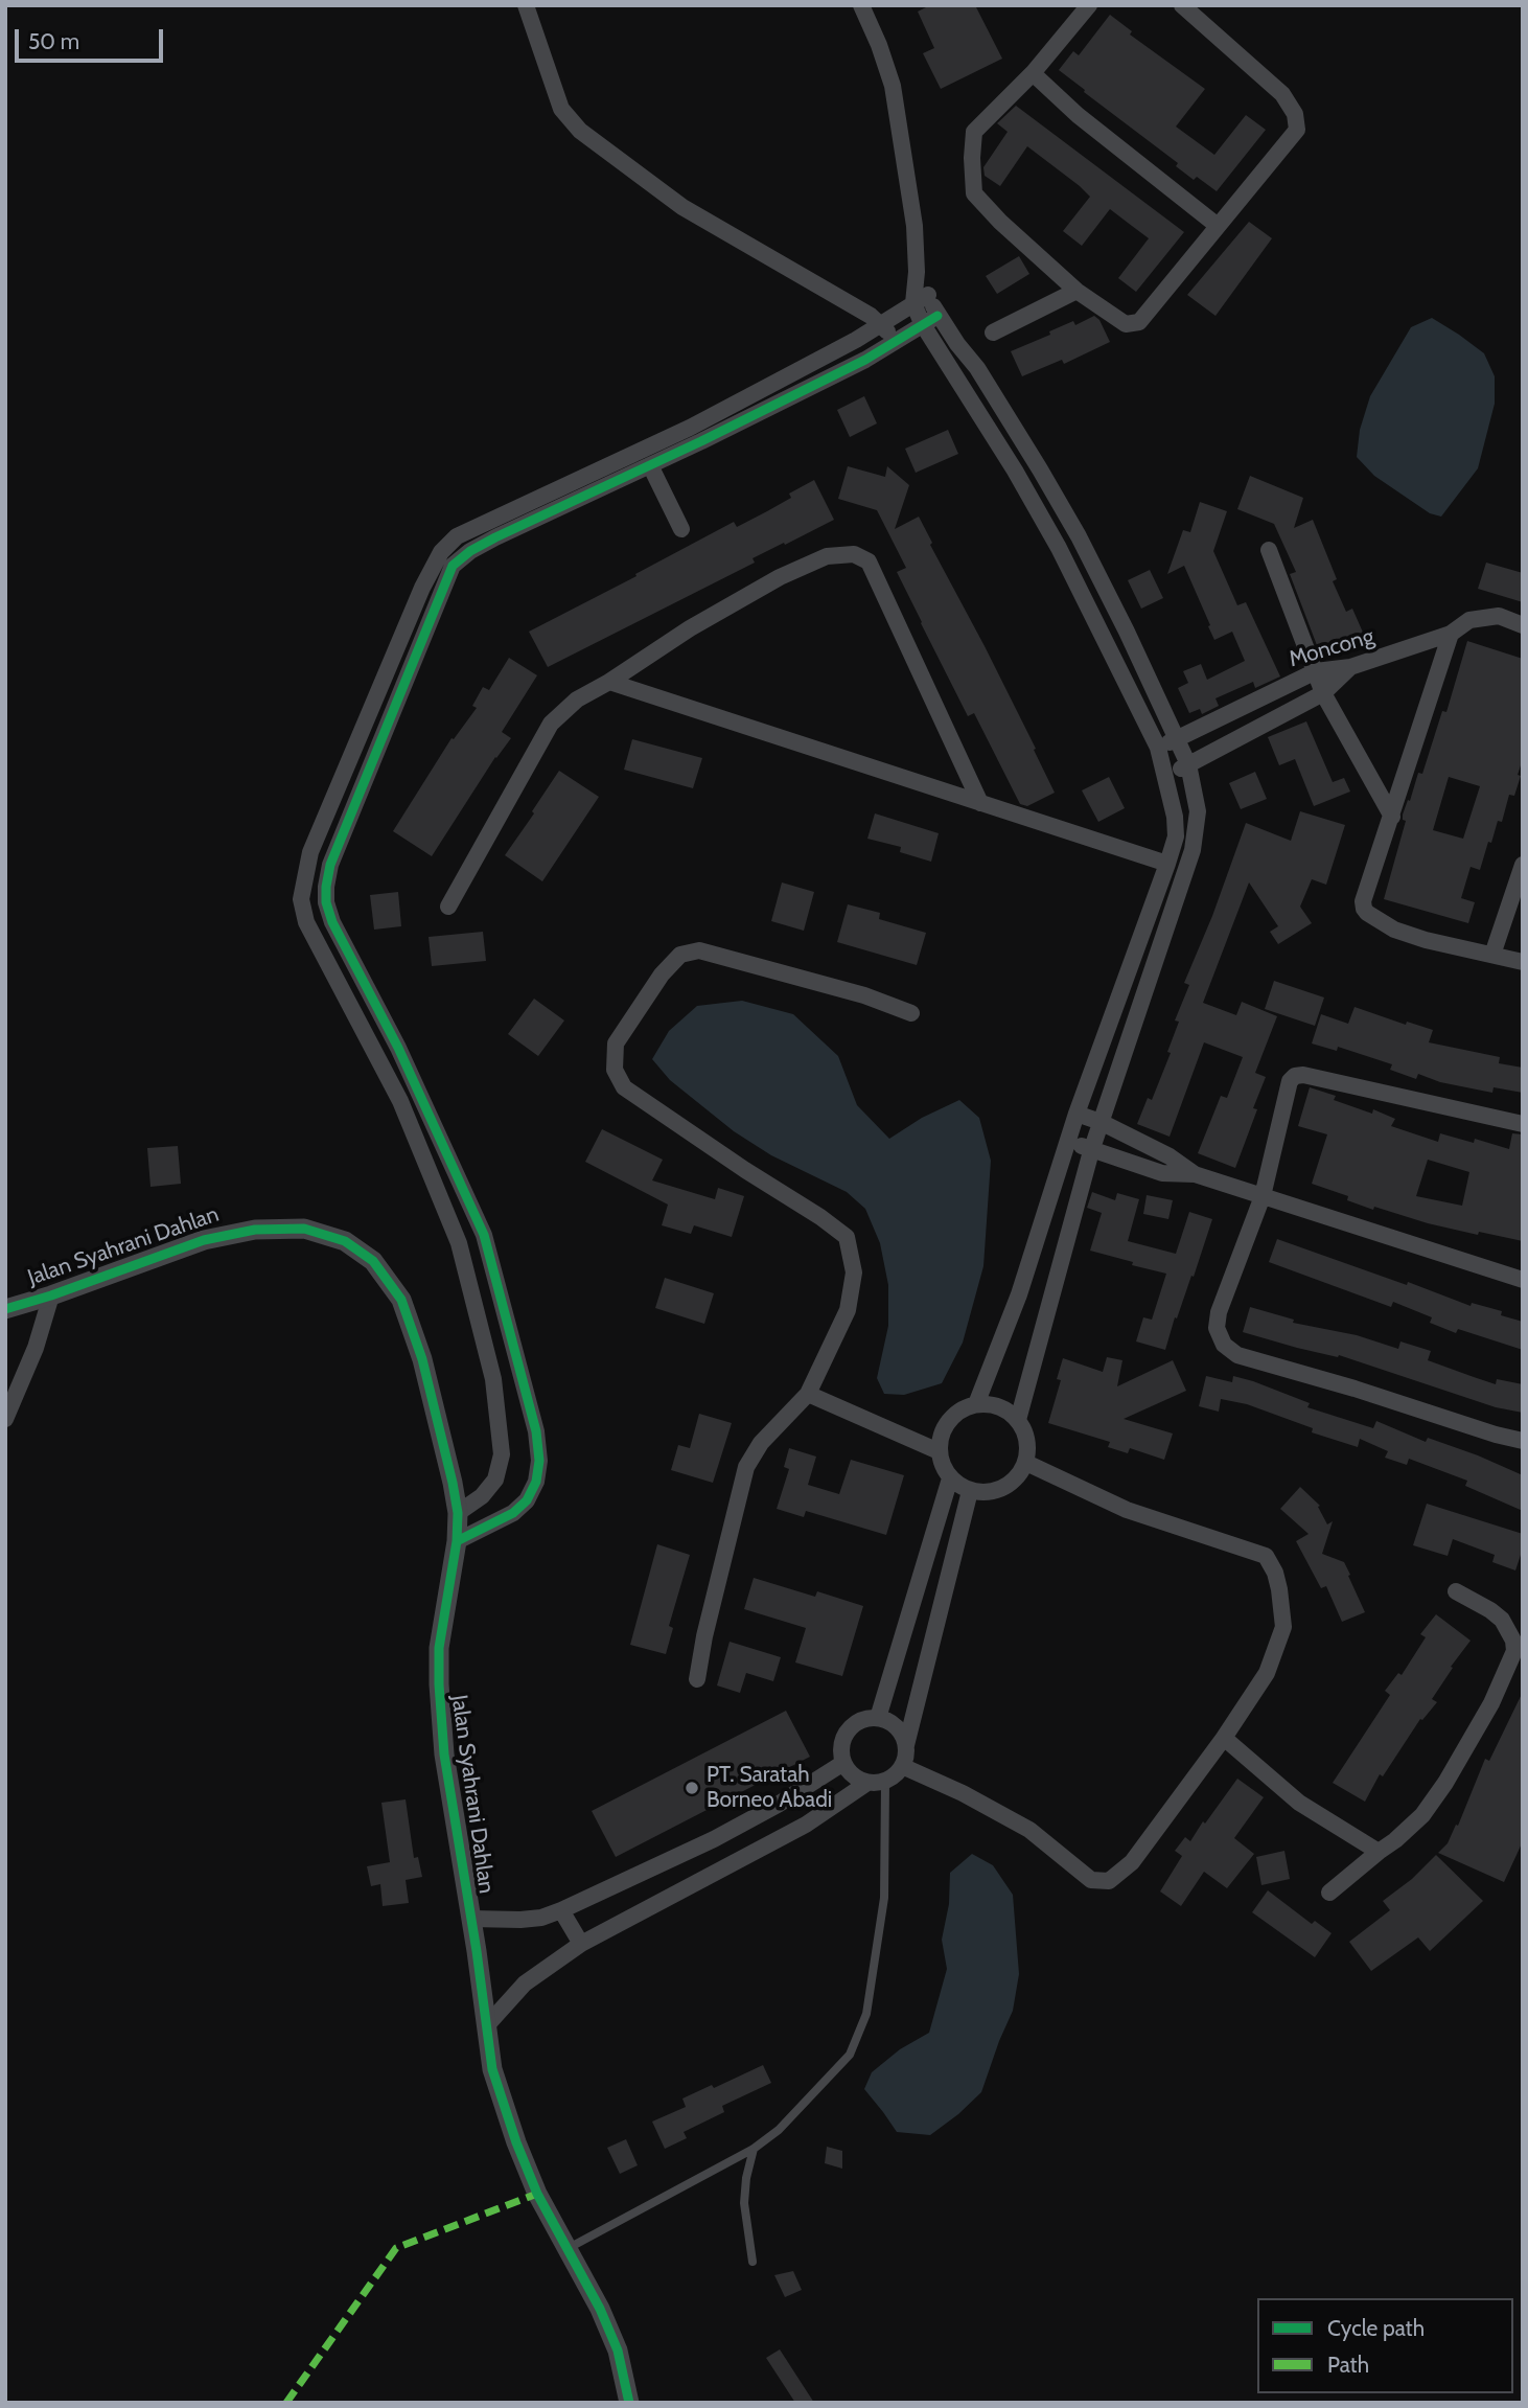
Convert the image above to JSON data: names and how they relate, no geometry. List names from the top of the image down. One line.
{"streets":{"street":["Moncong","Jalan Syahrani Dahlan"]},"places":["PT. Saratah Borneo Abadi"],"legend":["Cycle path","Path"],"scale_bar":"50 m"}
